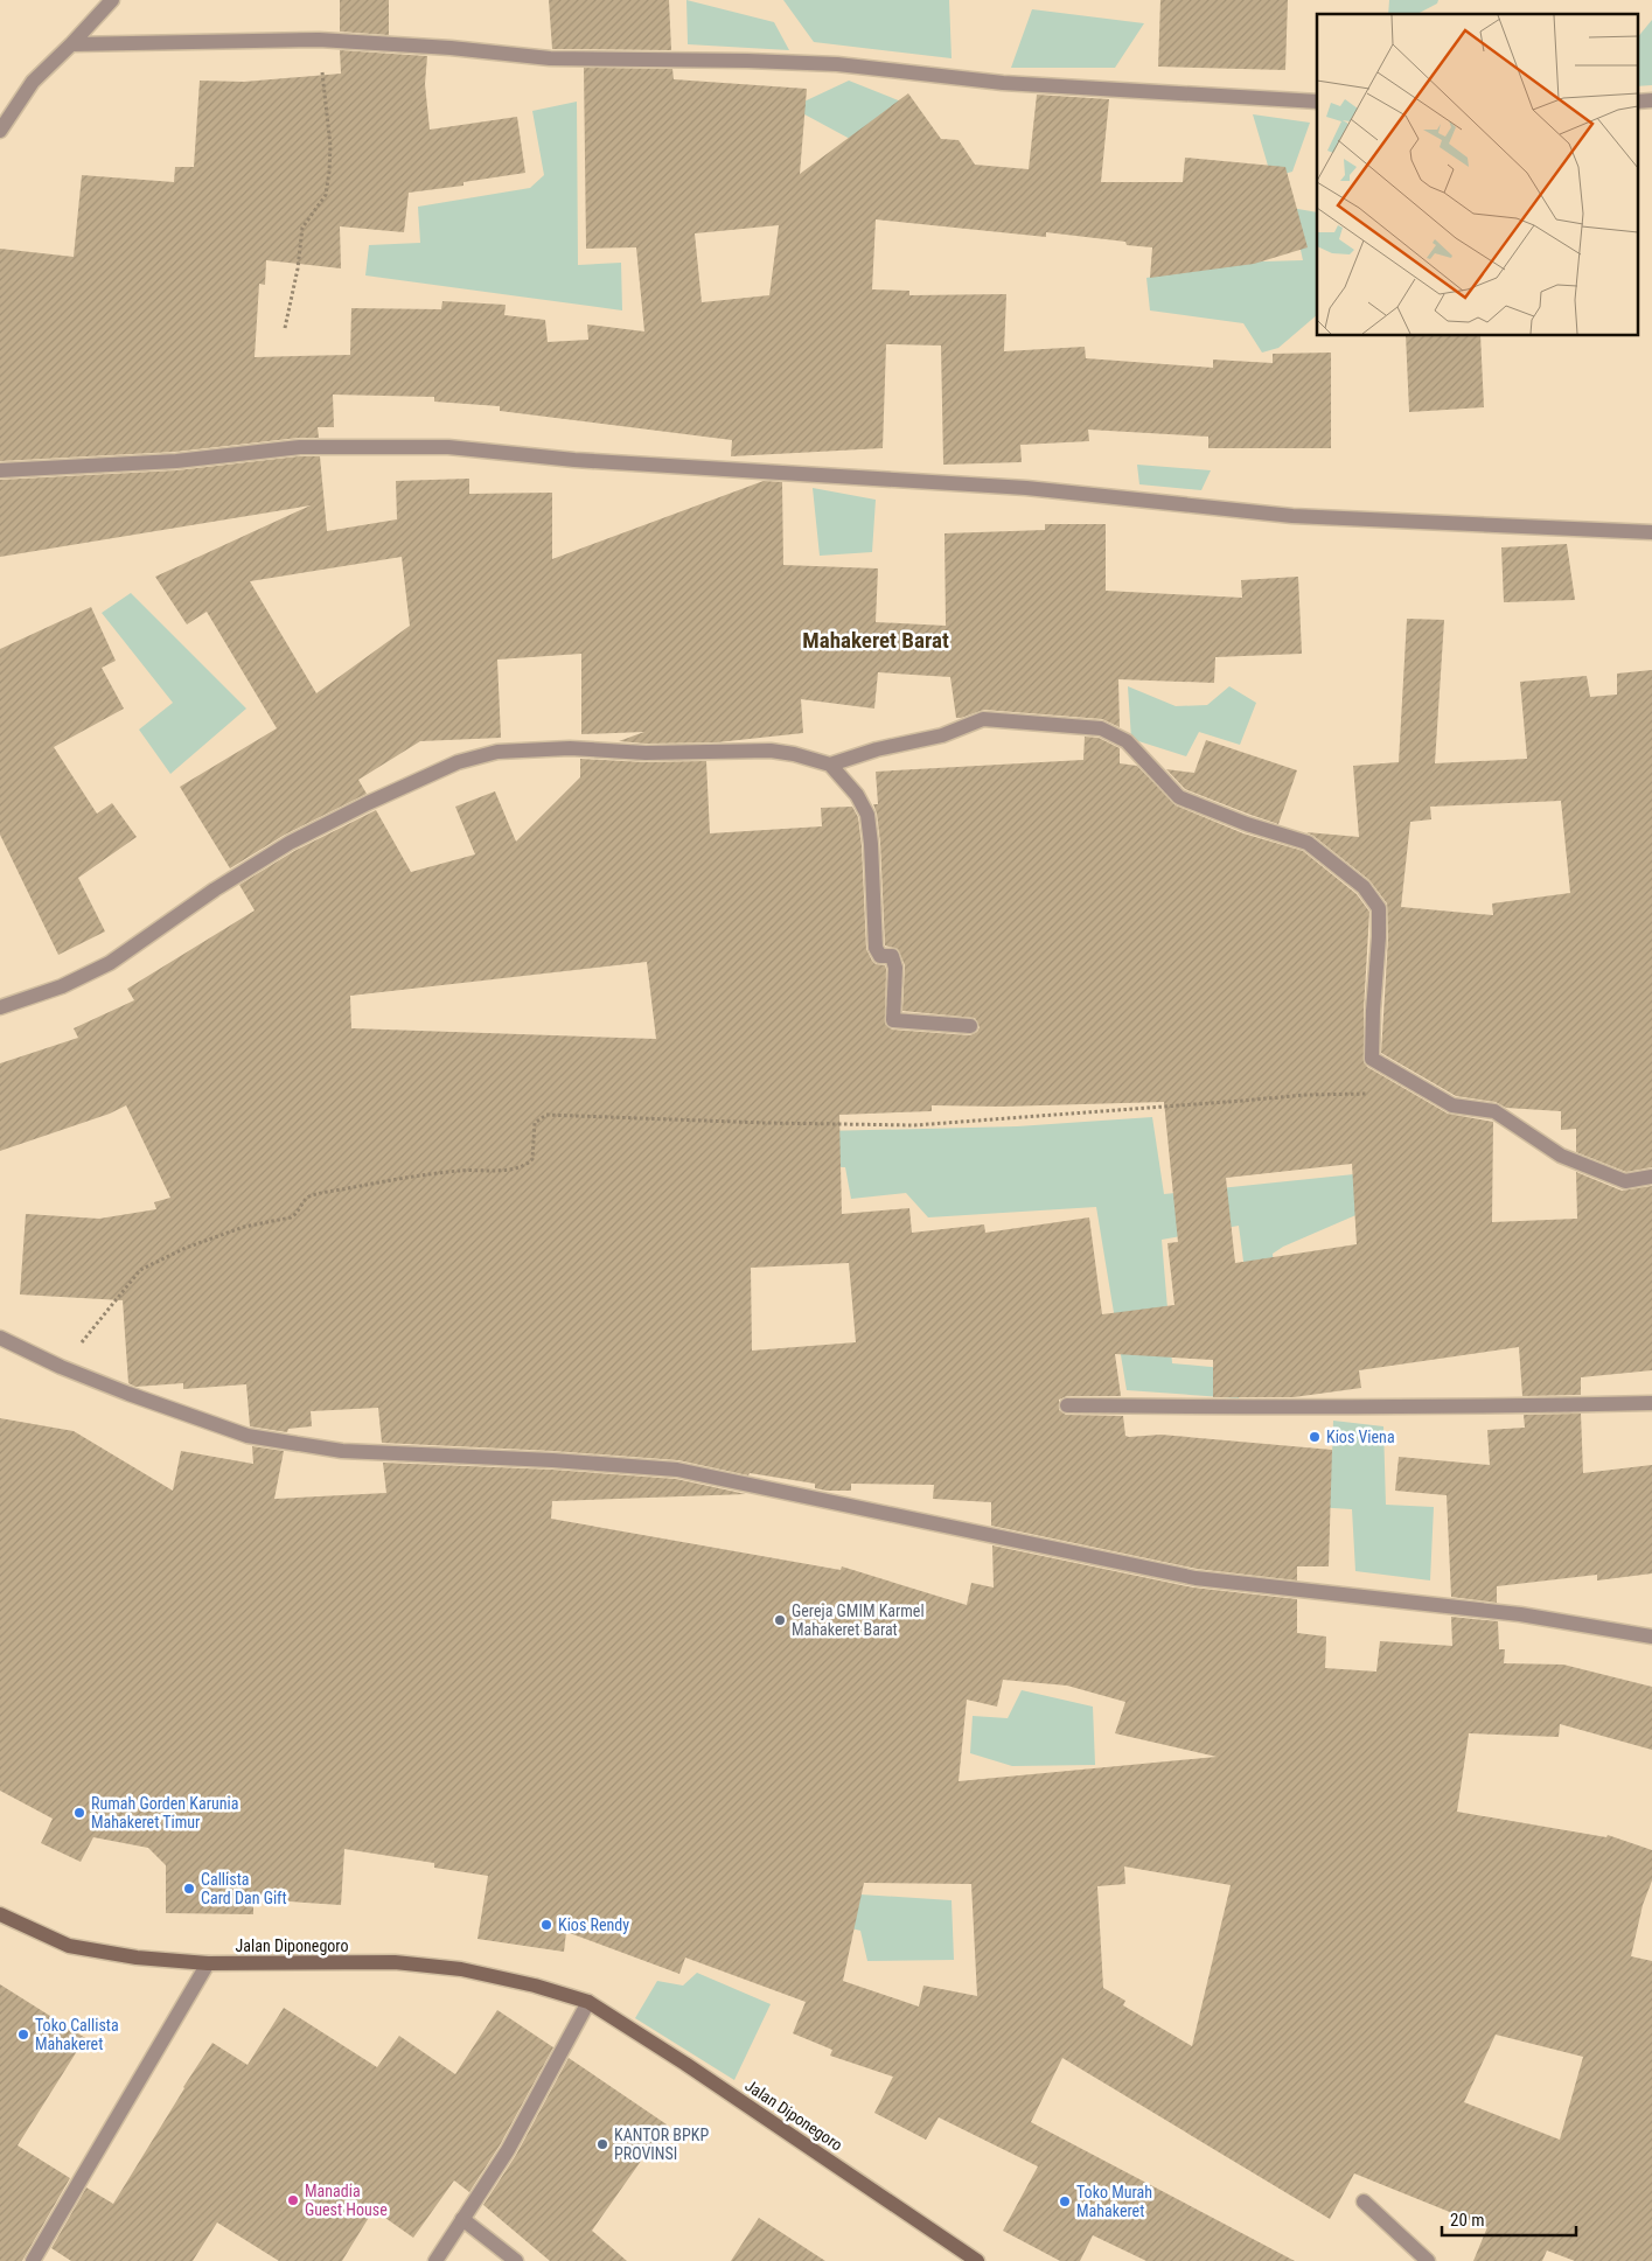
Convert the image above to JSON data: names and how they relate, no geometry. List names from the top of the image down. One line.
{"streets":{"main road":["Jalan Diponegoro"]},"districts":["Mahakeret Barat"],"places":["Kios Viena","Gereja GMIM Karmel Mahakeret Barat","Rumah Gorden Karunia Mahakeret Timur","Callista Card Dan Gift","Kios Rendy","Toko Callista Mahakeret","KANTOR BPKP PROVINSI","Manadia Guest House","Toko Murah Mahakeret"],"scale_bar":"20 m"}
